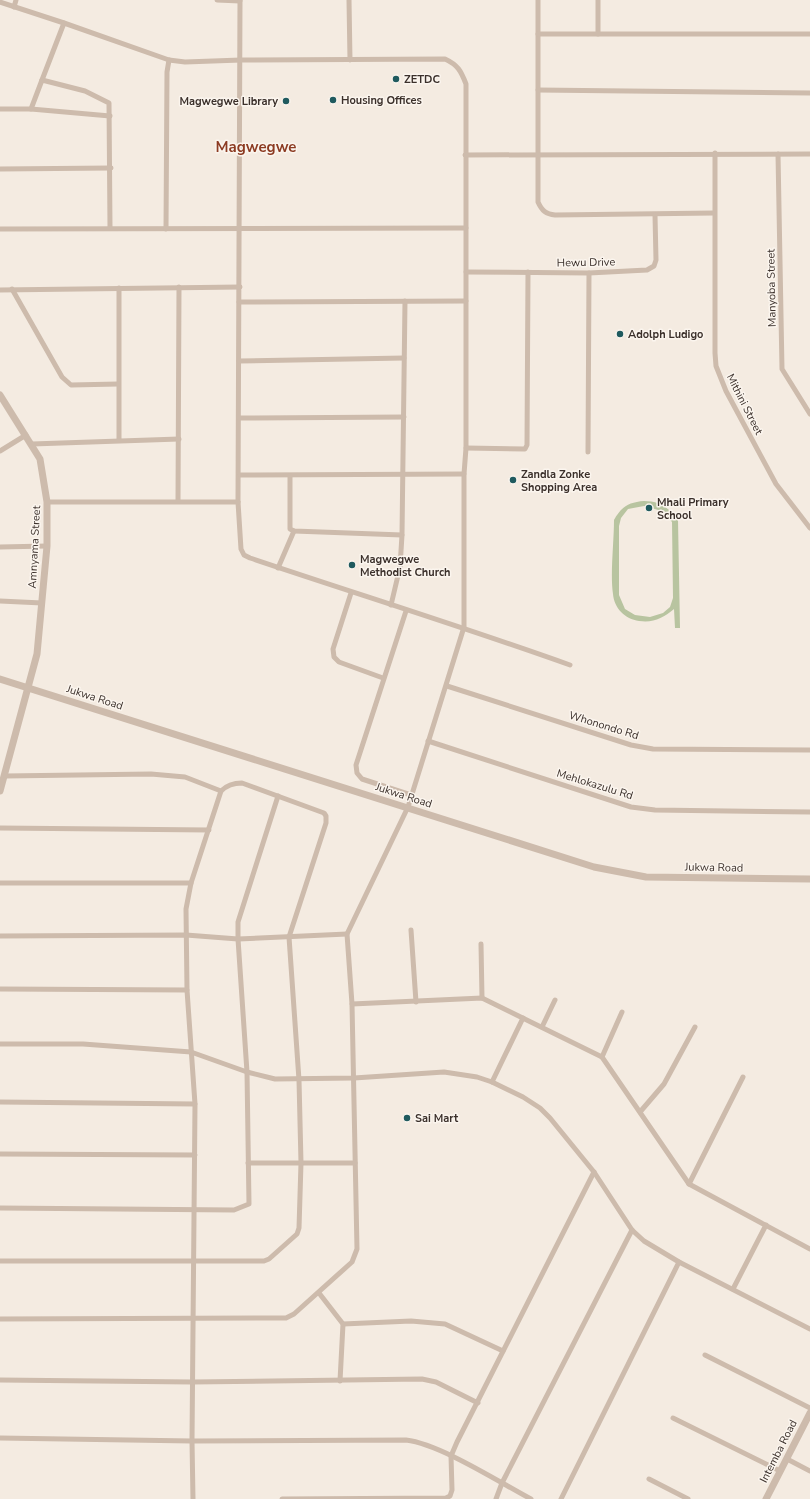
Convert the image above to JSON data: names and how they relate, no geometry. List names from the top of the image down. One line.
{"streets":{"street":["Hewu Drive","Manyoba Street","Mithini Street","Amnyama Street","Jukwa Road","Whonondo Rd","Mehlokazulu Rd","Intemba Road"]},"crossings":[["Amnyama Street","Jukwa Road"]],"districts":["Magwegwe"],"places":["ZETDC","Housing Offices","Magwegwe Library","Adolph Ludigo","Zandla Zonke Shopping Area","Mhali Primary School","Magwegwe Methodist Church","Sai Mart"]}
